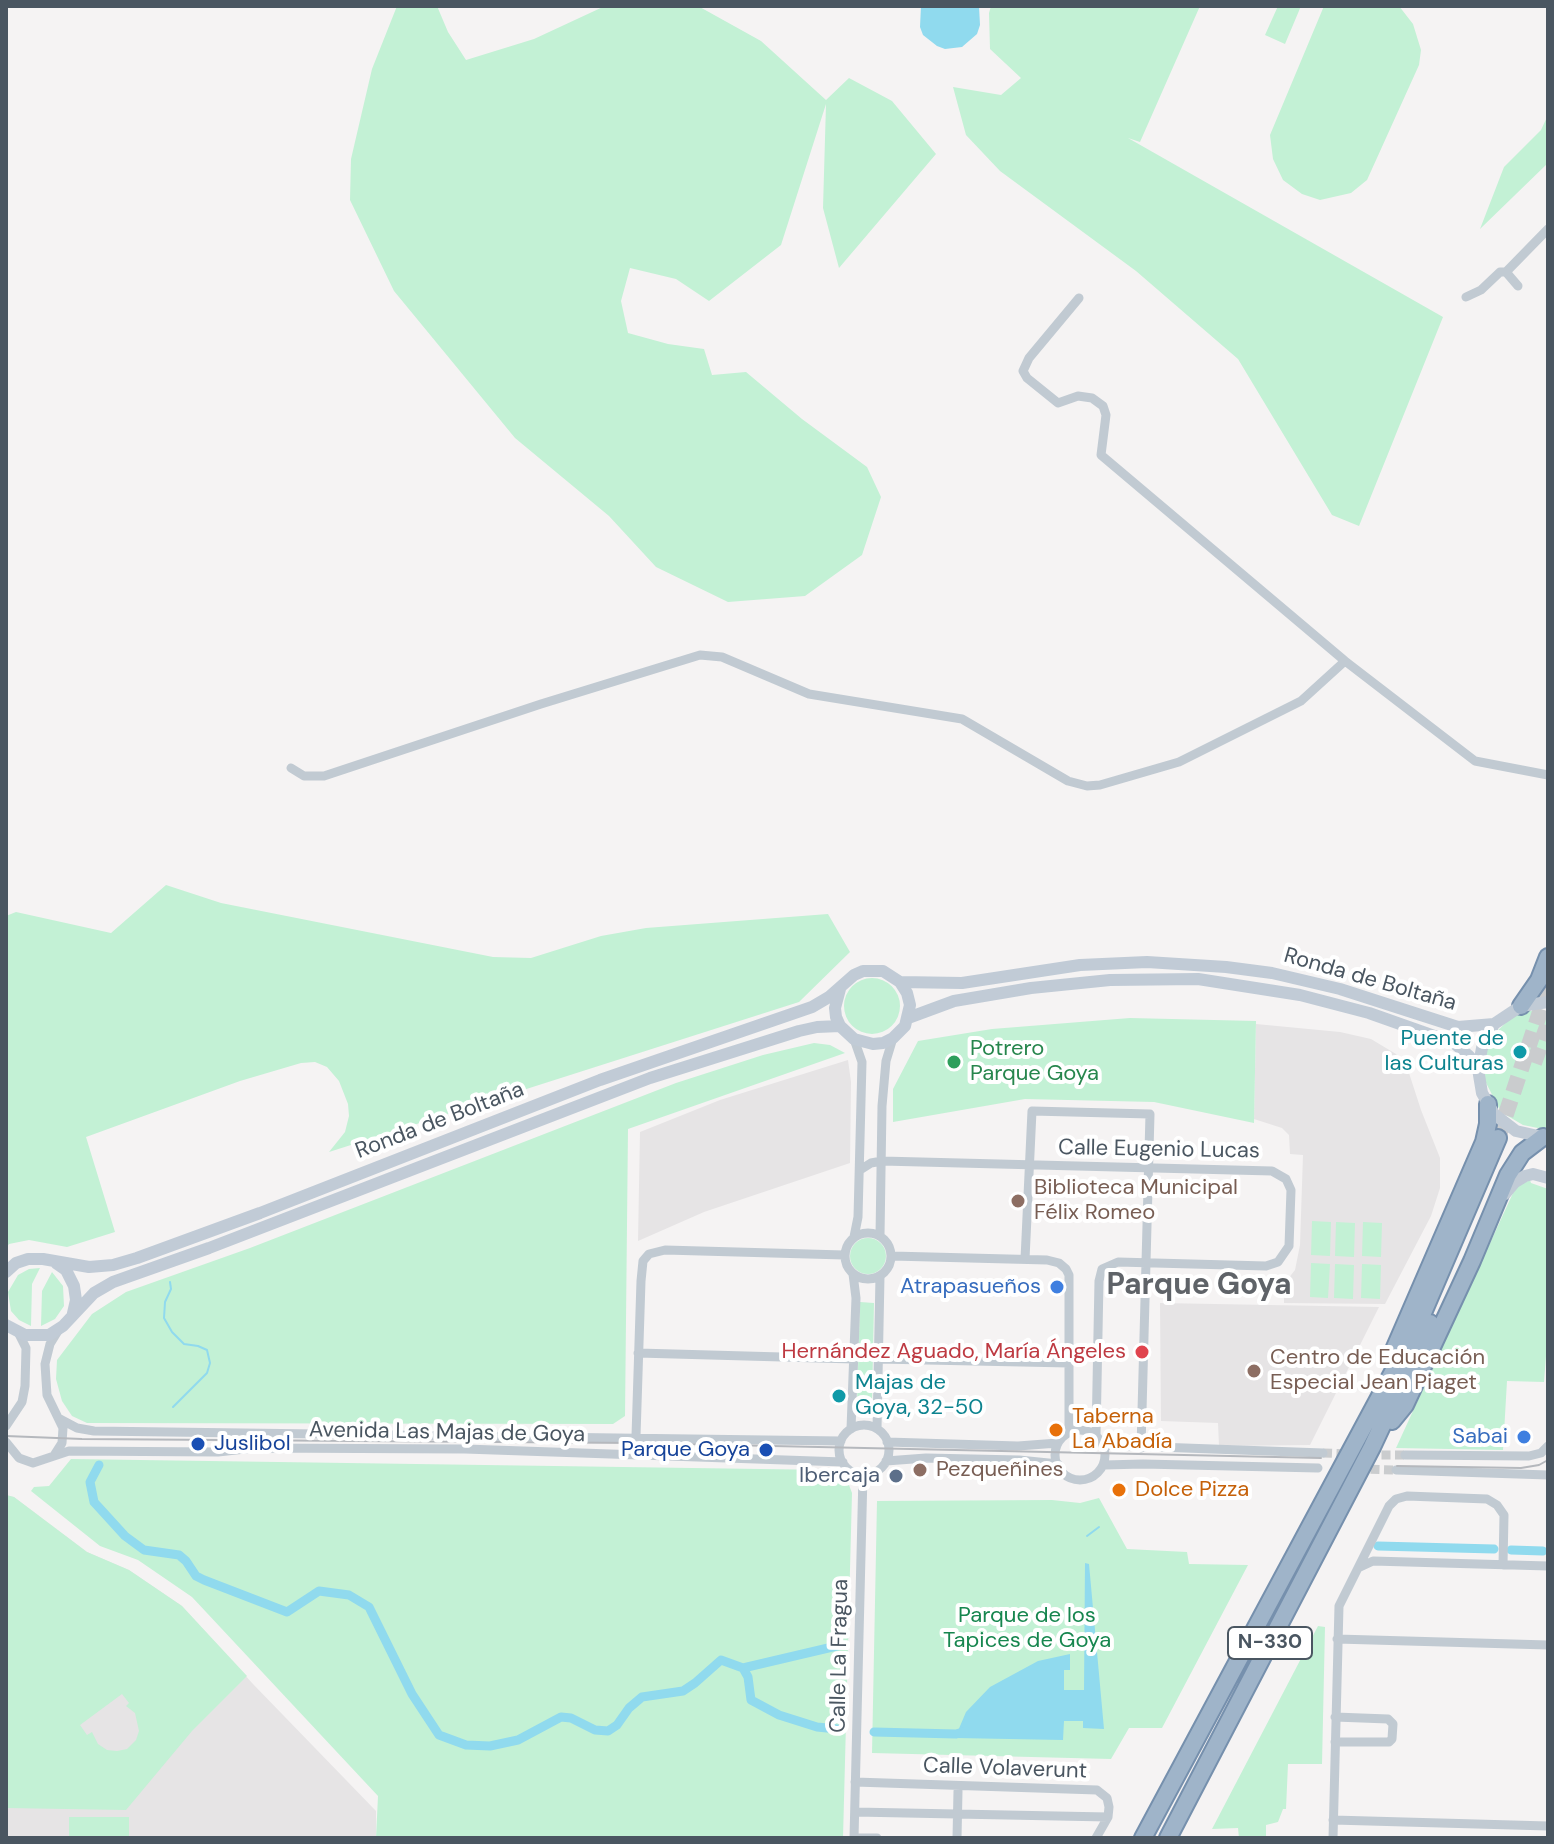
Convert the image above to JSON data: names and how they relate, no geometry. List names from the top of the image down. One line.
{"streets":{"highway":["N-330"],"main road":["Ronda de Boltaña"],"street":["Calle Eugenio Lucas","Avenida Las Majas de Goya","Calle La Fragua","Calle Volaverunt"]},"crossings":[["Avenida Las Majas de Goya","Calle La Fragua"],["Calle La Fragua","Calle Volaverunt"]],"districts":["Parque Goya"],"parks":["Parque de los Tapices de Goya"],"places":["Puente de las Culturas","Potrero Parque Goya","Biblioteca Municipal Félix Romeo","Atrapasueños","Hernández Aguado, María Ángeles","Centro de Educación Especial Jean Piaget","Majas de Goya, 32-50","Taberna La Abadía","Sabai","Juslibol","Parque Goya","Pezqueñines","Ibercaja","Dolce Pizza"]}
